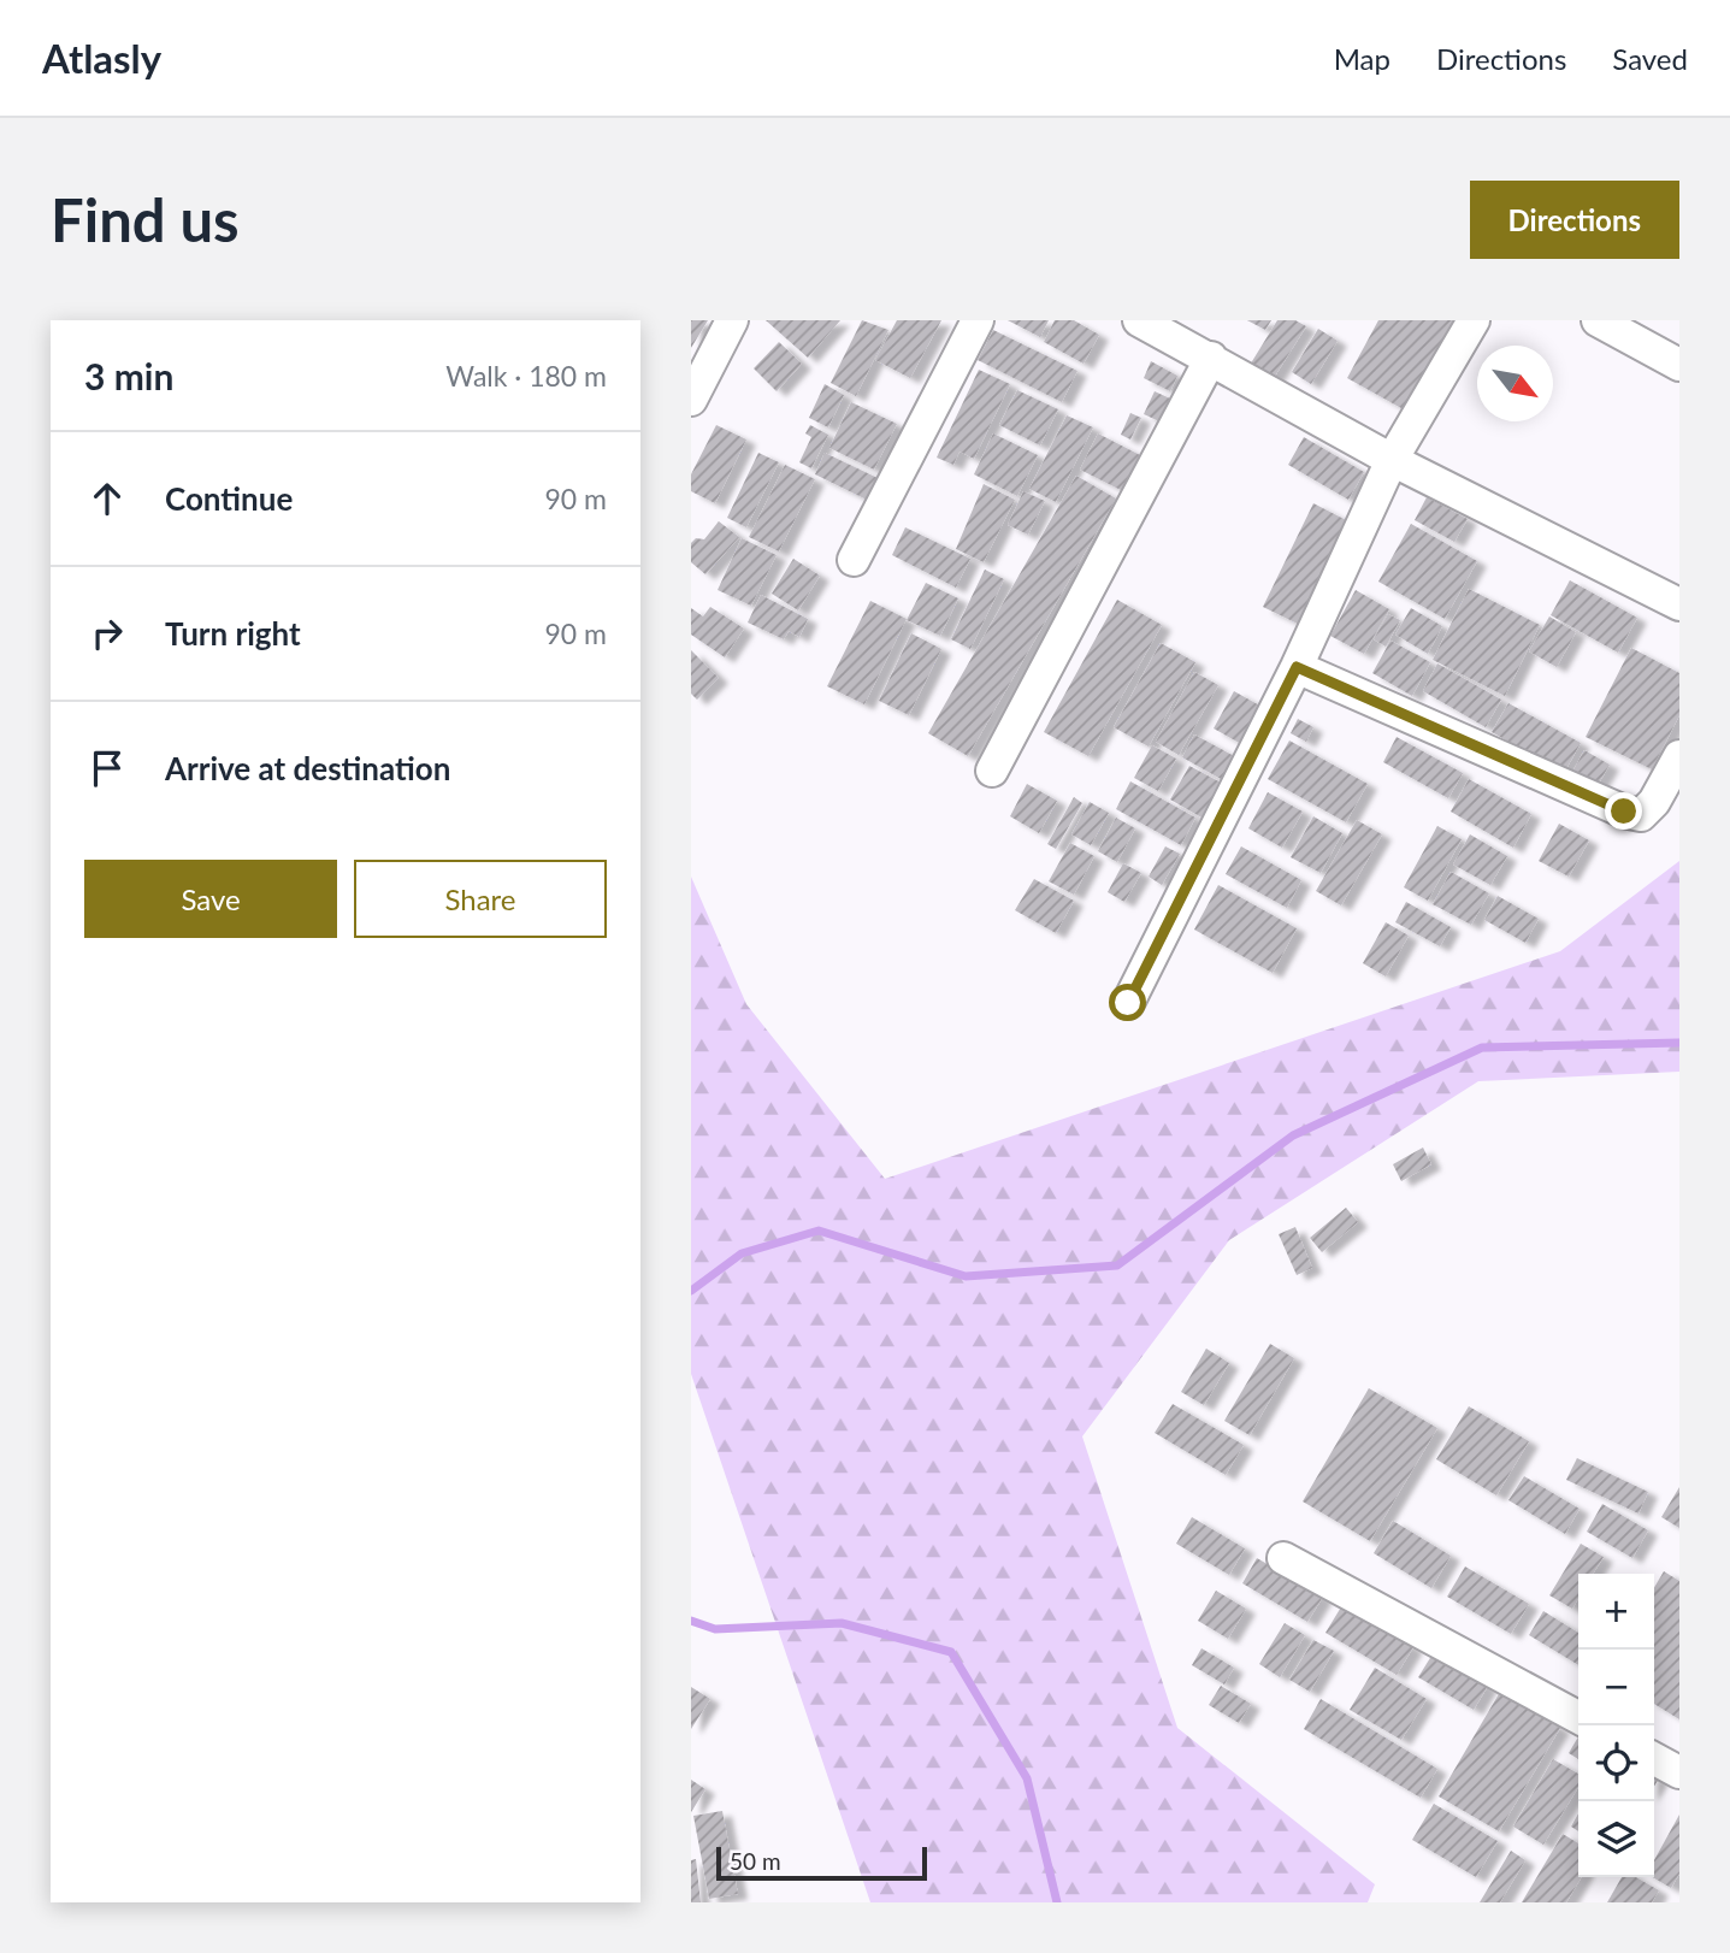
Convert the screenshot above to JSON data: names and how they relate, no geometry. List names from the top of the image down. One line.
{"scale_bar":"50 m","north":"bottom right","page":{"header":"Atlasly","nav":["Map","Directions","Saved"],"buttons":["Directions",["Save","Share"]],"title":"Find us","heading":["3 min","Walk · 180 m"],"list":[["Continue","90 m"],["Turn right","90 m"],"Arrive at destination"],"map_buttons":["+","−"],"scale":"50 m"}}
